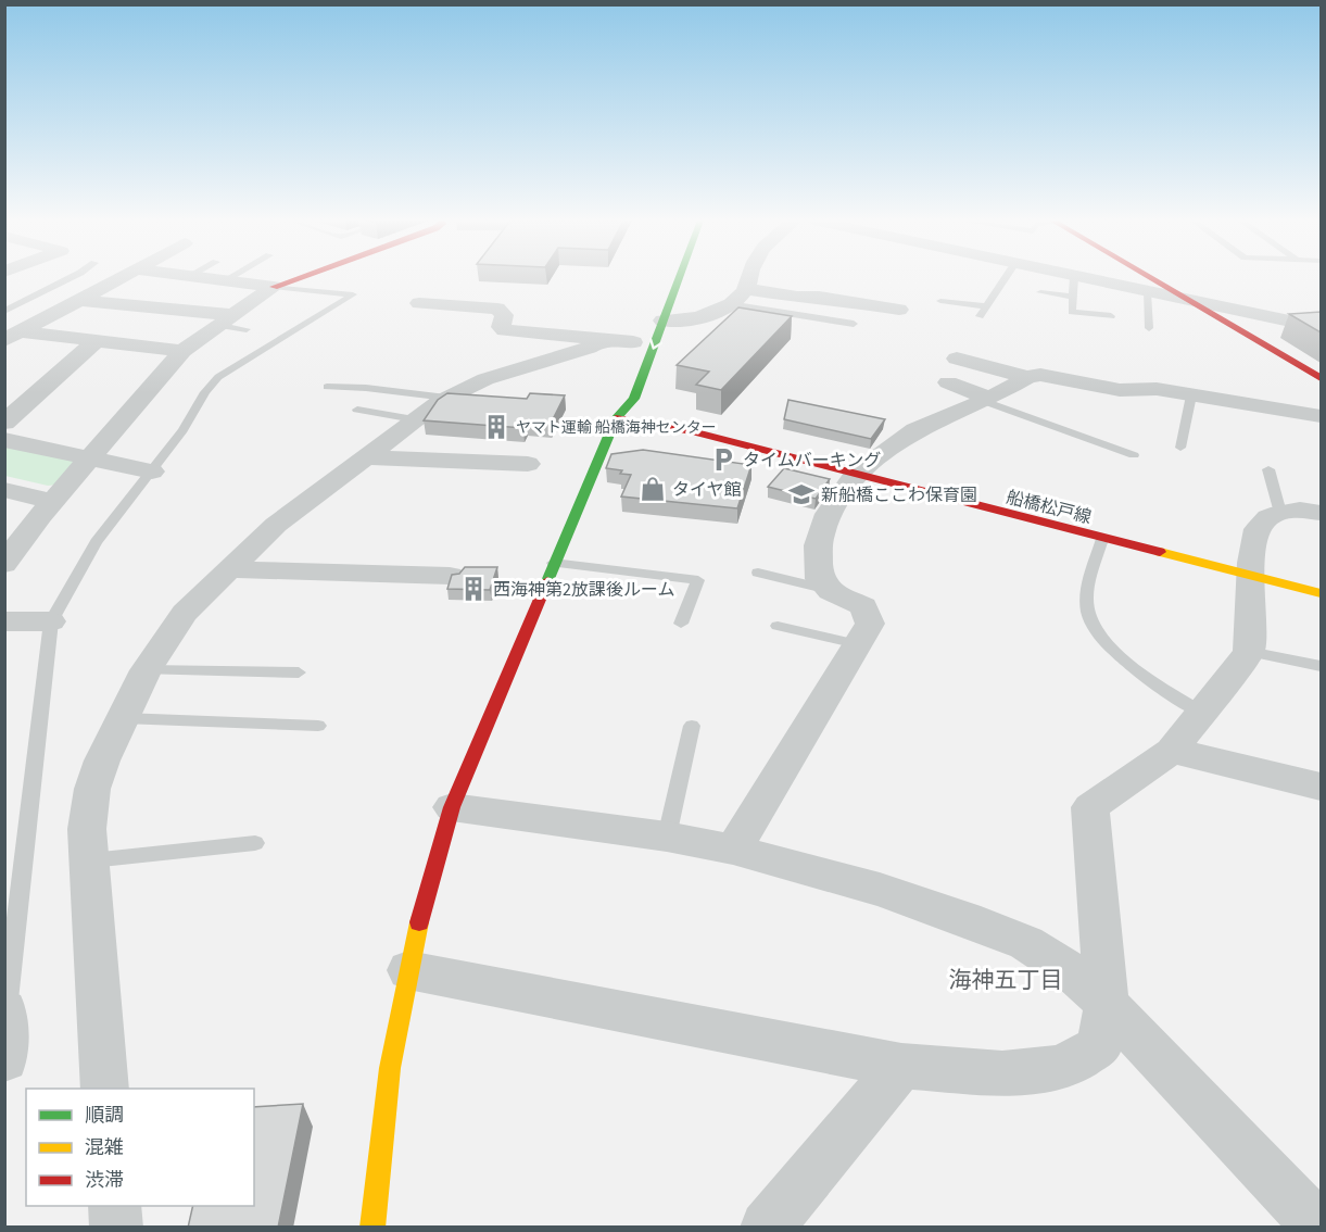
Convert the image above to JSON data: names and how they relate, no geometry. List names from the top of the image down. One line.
{"streets":{"street":["船橋松戸線"]},"districts":["海神五丁目"],"places":{"building":["ヤマト運輸 船橋海神センター","西海神第2放課後ルーム"],"parking":["タイムバーキング"],"shop":["タイヤ館"],"school or university":["新船橋ここわ保育園"]},"legend":["順調","混雑","渋滞"]}
